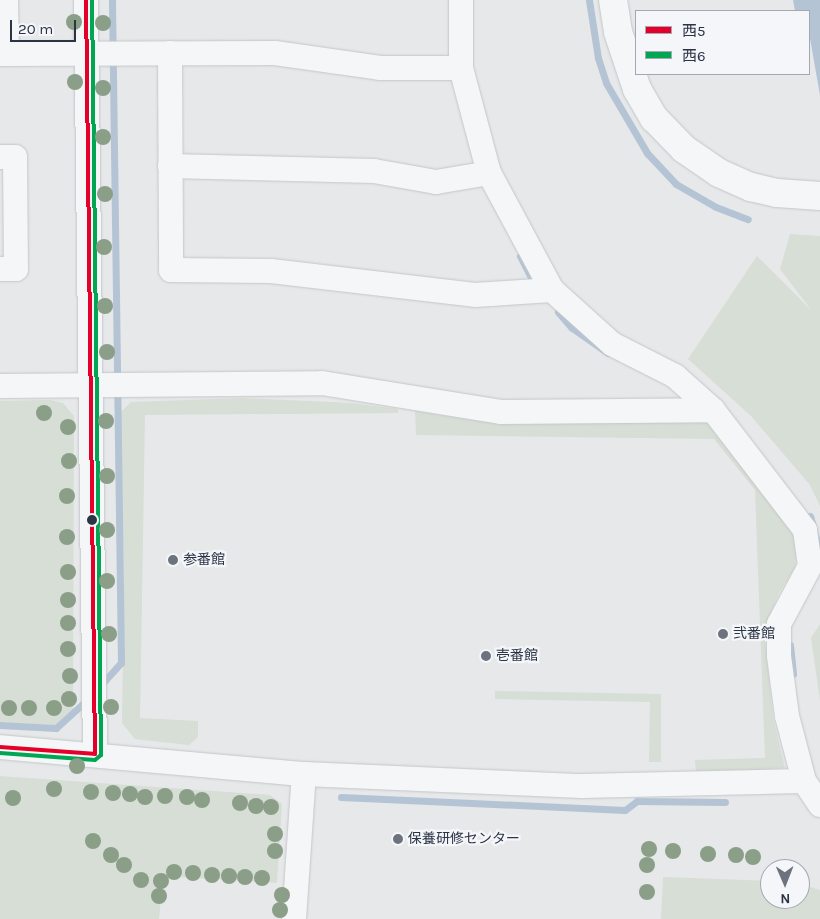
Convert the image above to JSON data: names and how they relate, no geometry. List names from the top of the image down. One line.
{"places":["参番館","弐番館","壱番館","保養研修センター"],"lines":["transit line 西5","transit line 西6"],"legend":["西5","西6"],"scale_bar":"20 m","north":"bottom"}
